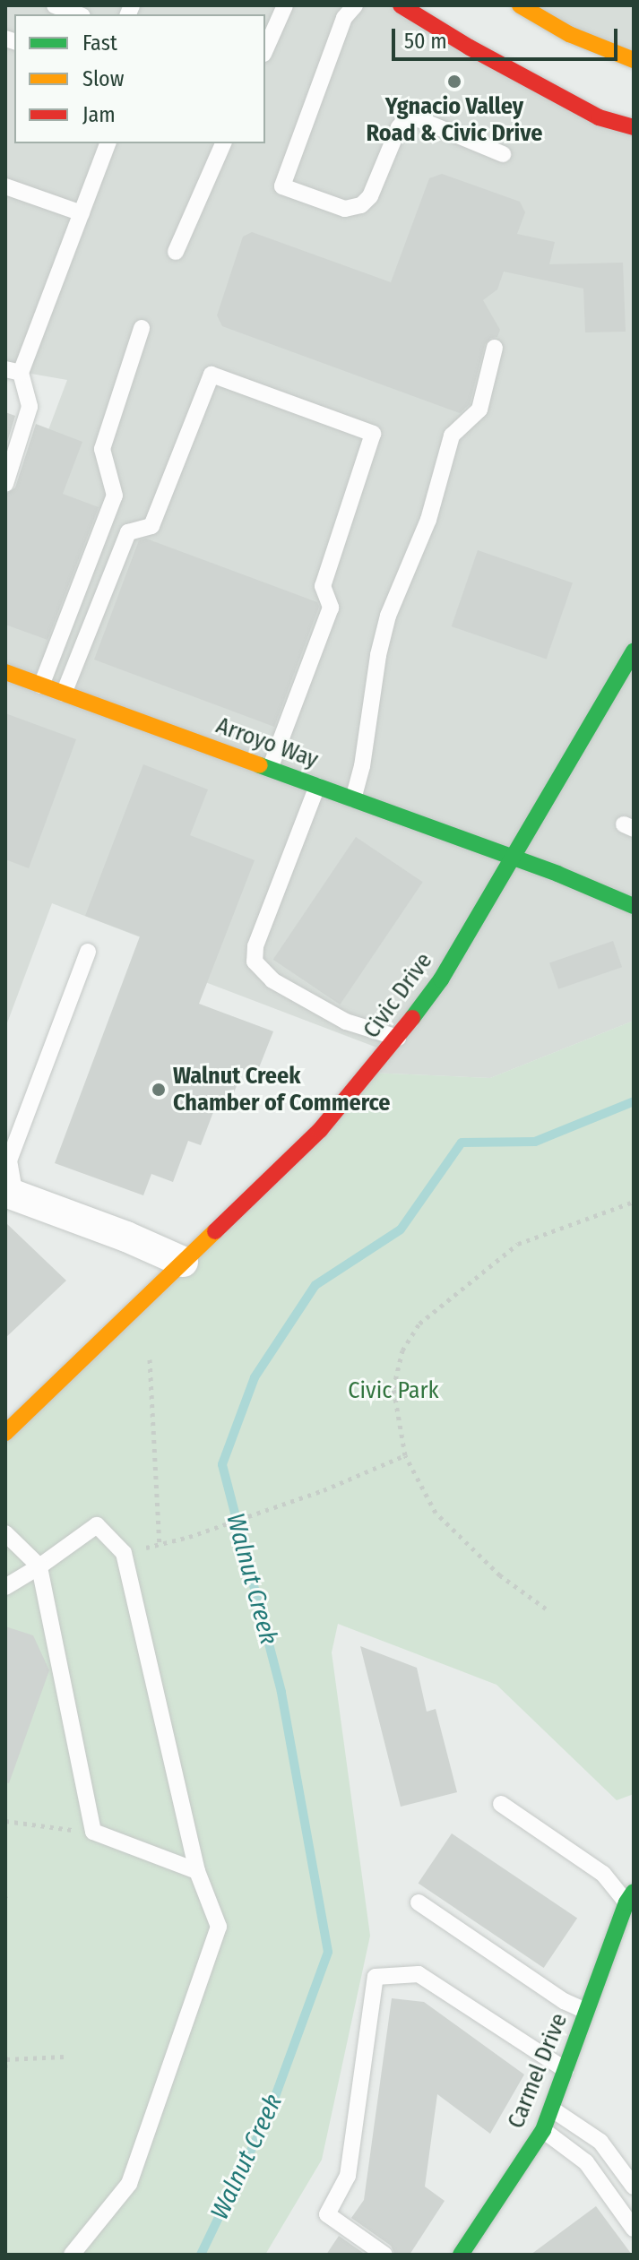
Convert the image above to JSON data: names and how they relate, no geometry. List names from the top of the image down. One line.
{"streets":{"main road":["Arroyo Way","Civic Drive","Carmel Drive"]},"crossings":[["Arroyo Way","Civic Drive"]],"water":["Walnut Creek"],"parks":["Civic Park"],"places":["Ygnacio Valley Road & Civic Drive","Walnut Creek Chamber of Commerce"],"legend":["Fast","Slow","Jam"],"scale_bar":"50 m"}
